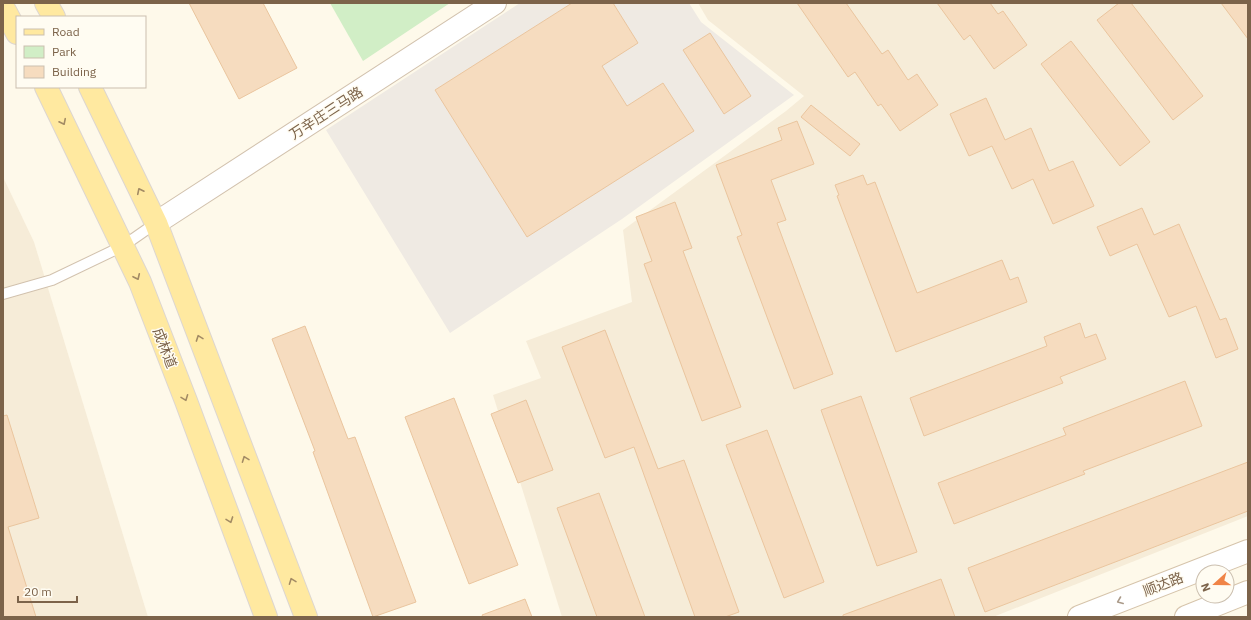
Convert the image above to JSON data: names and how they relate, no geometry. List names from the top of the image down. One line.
{"streets":{"main road":["成林道"],"street":["万辛庄三马路","顺达路"]},"legend":["Road","Park","Building"],"scale_bar":"20 m","north":"left"}
